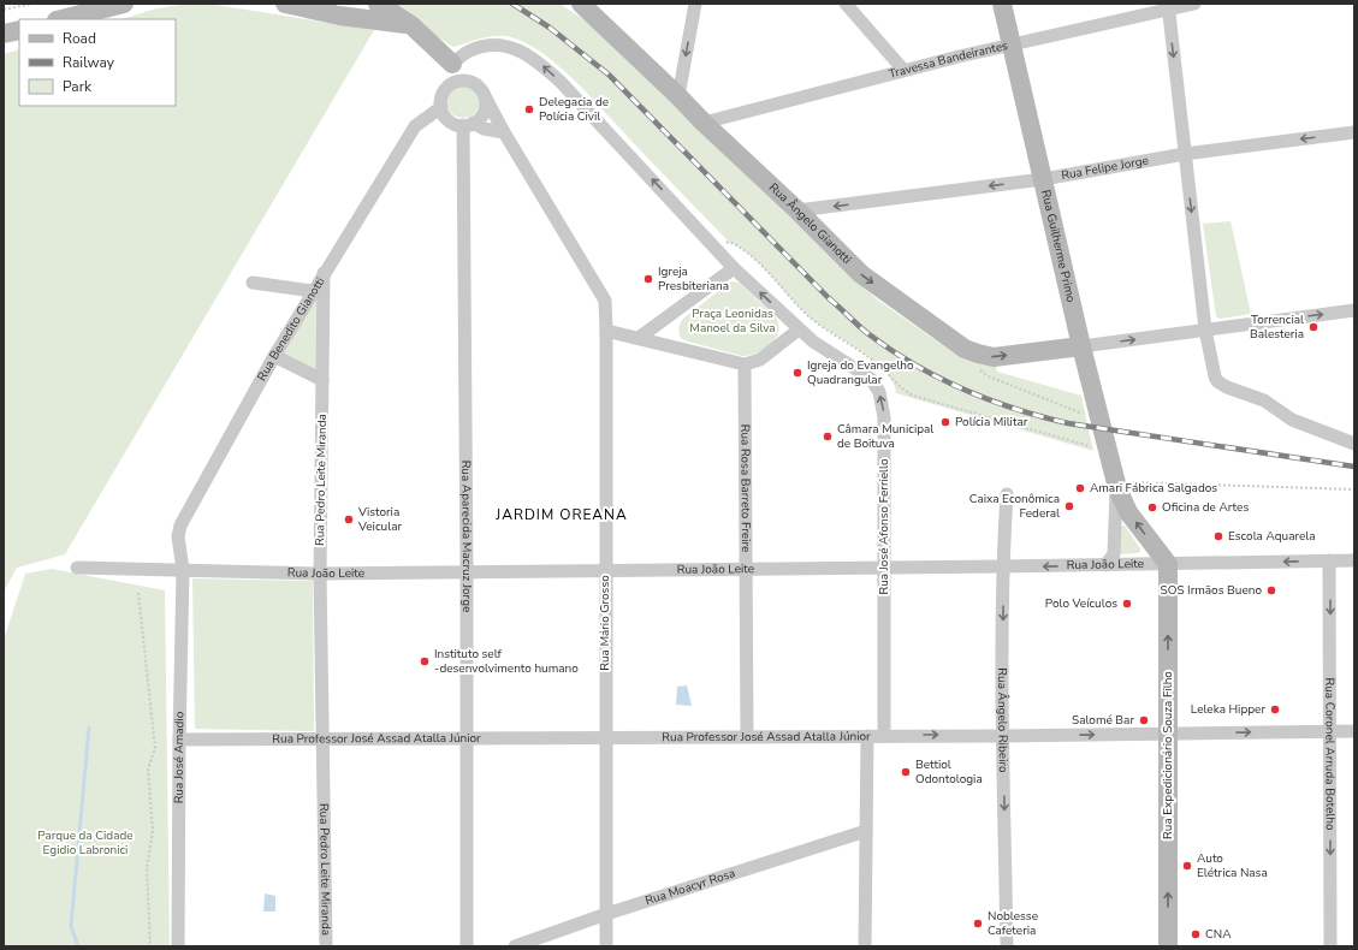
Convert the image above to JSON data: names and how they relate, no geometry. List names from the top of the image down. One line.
{"streets":{"main road":["Rua Ângelo Gianotti","Rua Guilherme Primo","Rua Expedicionário Souza Filho"],"street":["Travessa Bandeirantes","Rua Felipe Jorge","Rua Benedito Gianotti","Rua Pedro Leite Miranda","Rua Rosa Barreto Freire","Rua José Afonso Ferriello","Rua Aparecida Macruz Jorge","Rua João Leite","Rua Mário Grosso","Rua Ângelo Ribeiro","Rua Professor José Assad Atalla Júnior","Rua Coronel Arruda Botelho","Rua José Amadio","Rua Moacyr Rosa"]},"crossings":[["Travessa Bandeirantes","Rua Ângelo Gianotti"],["Travessa Bandeirantes","Rua Guilherme Primo"],["Rua Felipe Jorge","Rua Ângelo Gianotti"],["Rua Felipe Jorge","Rua Guilherme Primo"],["Rua Ângelo Gianotti","Rua Guilherme Primo"],["Rua Guilherme Primo","Rua João Leite"],["Rua Guilherme Primo","Rua Expedicionário Souza Filho"],["Rua Benedito Gianotti","Rua Pedro Leite Miranda"],["Rua Benedito Gianotti","Rua Aparecida Macruz Jorge"],["Rua Benedito Gianotti","Rua João Leite"],["Rua Benedito Gianotti","Rua José Amadio"],["Rua Pedro Leite Miranda","Rua João Leite"],["Rua Pedro Leite Miranda","Rua Professor José Assad Atalla Júnior"],["Rua Rosa Barreto Freire","Rua João Leite"],["Rua Rosa Barreto Freire","Rua Professor José Assad Atalla Júnior"],["Rua José Afonso Ferriello","Rua João Leite"],["Rua José Afonso Ferriello","Rua Professor José Assad Atalla Júnior"],["Rua Aparecida Macruz Jorge","Rua João Leite"],["Rua Aparecida Macruz Jorge","Rua Professor José Assad Atalla Júnior"],["Rua João Leite","Rua Mário Grosso"],["Rua João Leite","Rua Ângelo Ribeiro"],["Rua João Leite","Rua Coronel Arruda Botelho"],["Rua João Leite","Rua Expedicionário Souza Filho"],["Rua João Leite","Rua José Amadio"],["Rua Mário Grosso","Rua Professor José Assad Atalla Júnior"],["Rua Mário Grosso","Rua Moacyr Rosa"],["Rua Ângelo Ribeiro","Rua Professor José Assad Atalla Júnior"],["Rua Professor José Assad Atalla Júnior","Rua Coronel Arruda Botelho"],["Rua Professor José Assad Atalla Júnior","Rua Expedicionário Souza Filho"],["Rua Professor José Assad Atalla Júnior","Rua José Amadio"]],"one_way":["Rua Felipe Jorge","Rua Ângelo Gianotti","Rua José Afonso Ferriello","Rua Ângelo Ribeiro","Rua Professor José Assad Atalla Júnior","Rua Coronel Arruda Botelho","Rua Expedicionário Souza Filho"],"districts":["JARDIM OREANA"],"parks":["Praça Leonidas Manoel da Silva","Parque da Cidade Egidio Labronici"],"places":["Delegacia de Polícia Civil","Igreja Presbiteriana","Torrencial Balesteria","Igreja do Evangelho Quadrangular","Polícia Militar","Câmara Municipal de Boituva","Amari Fábrica Salgados","Caixa Econômica Federal","Oficina de Artes","Vistoria Veicular","Escola Aquarela","SOS Irmãos Bueno","Polo Veículos","Instituto self -desenvolvimento humano","Leleka Hipper","Salomé Bar","Bettiol Odontologia","Auto Elétrica Nasa","Noblesse Cafeteria","CNA"],"legend":["Road","Railway","Park"]}
